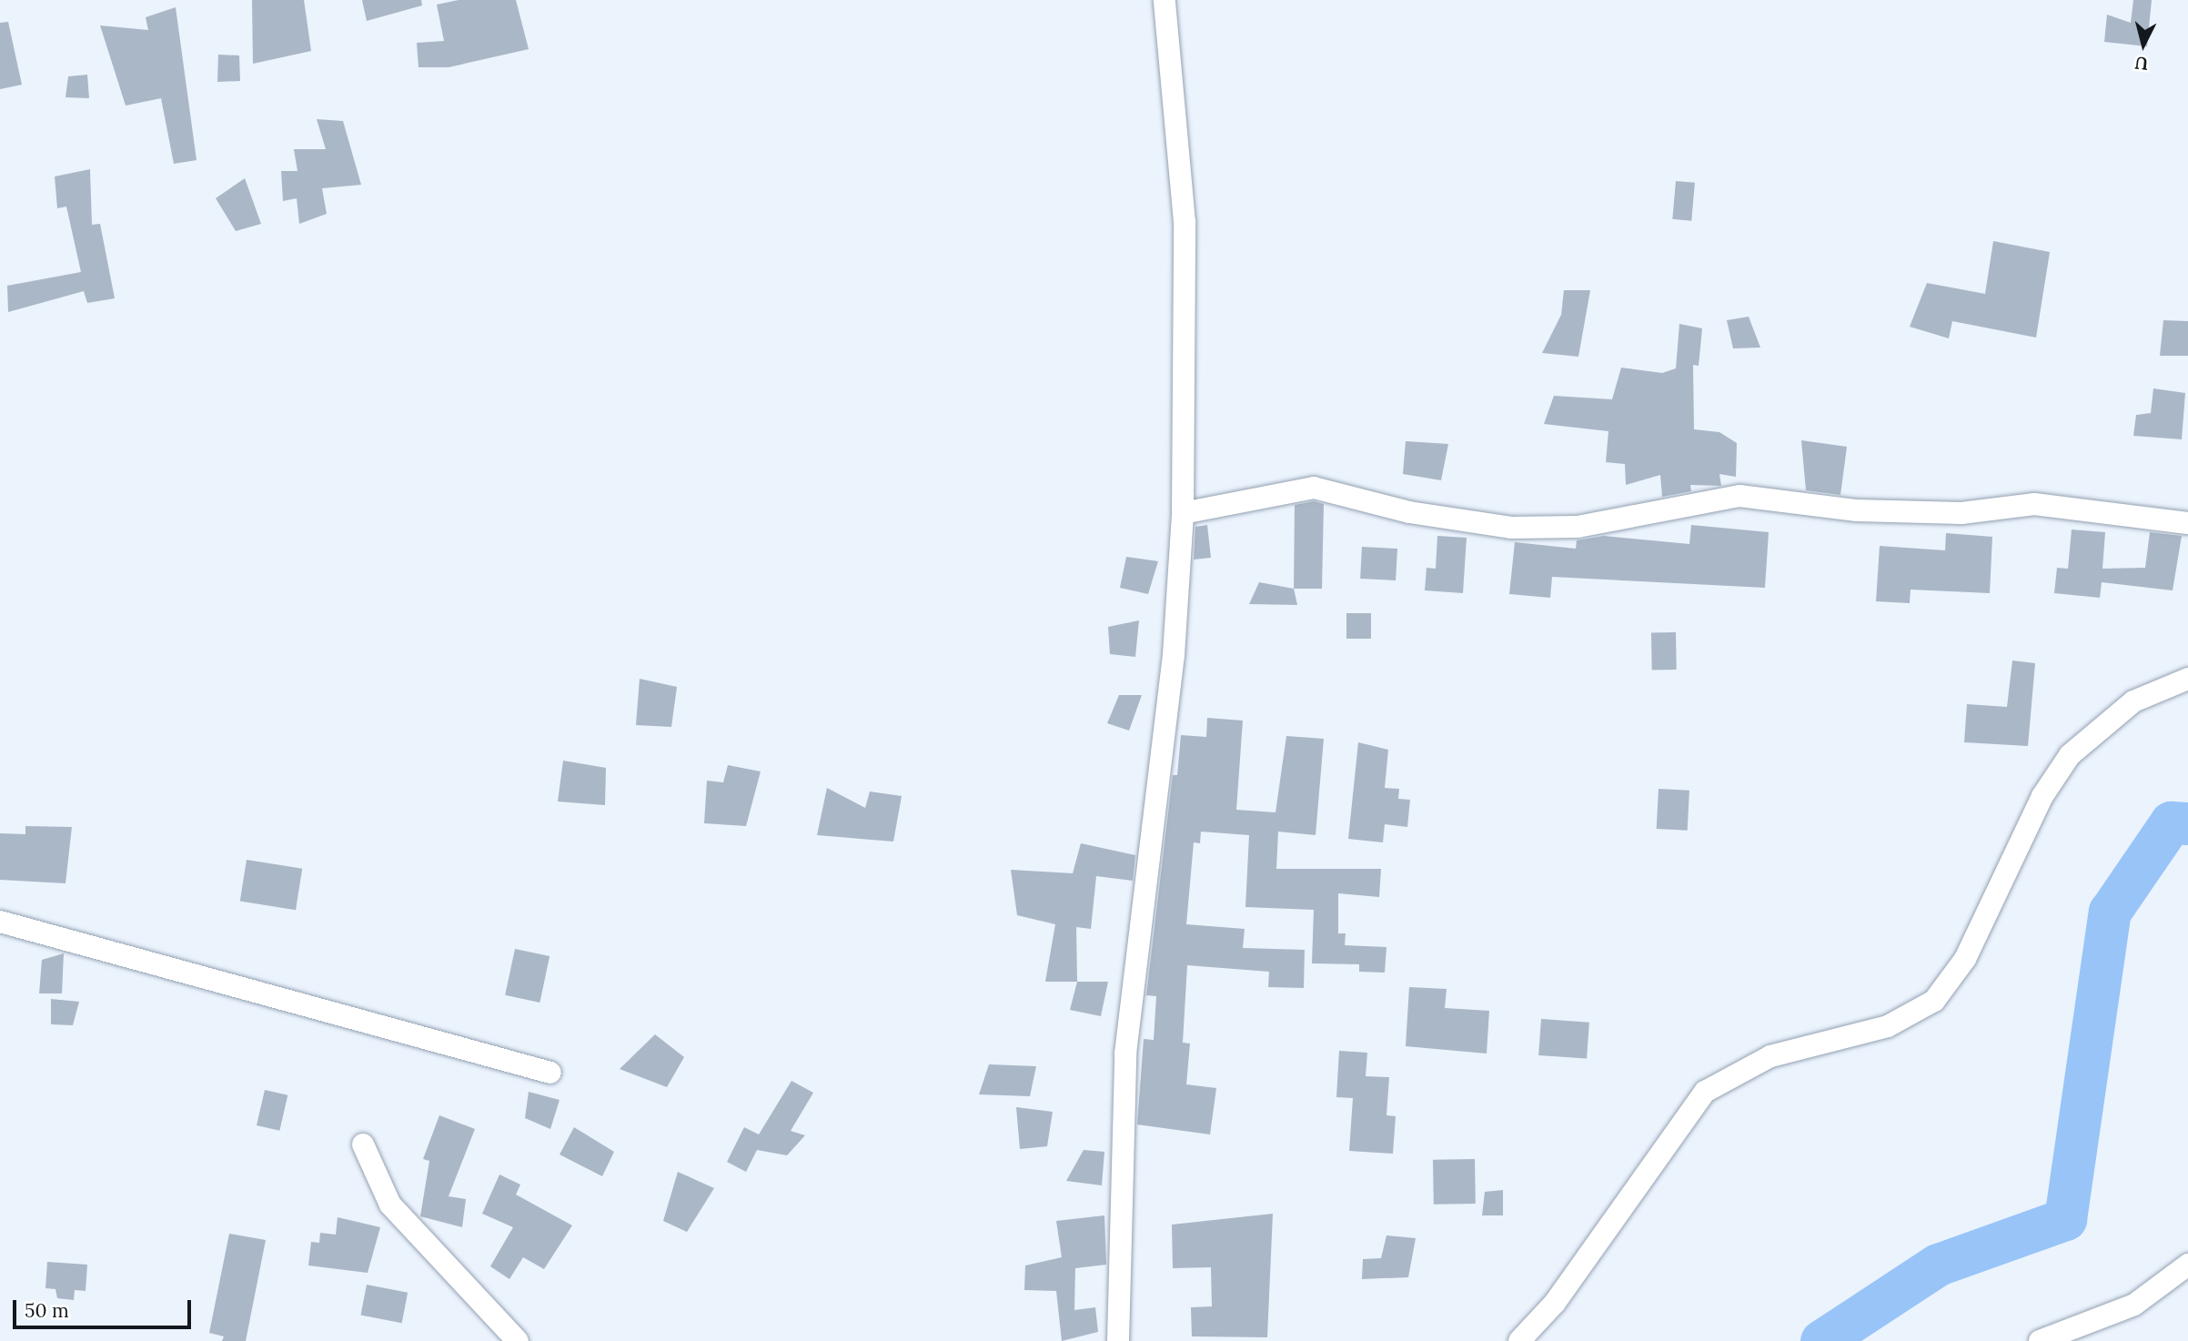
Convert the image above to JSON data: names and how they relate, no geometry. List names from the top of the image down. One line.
{"scale_bar":"50 m","north":"bottom"}
